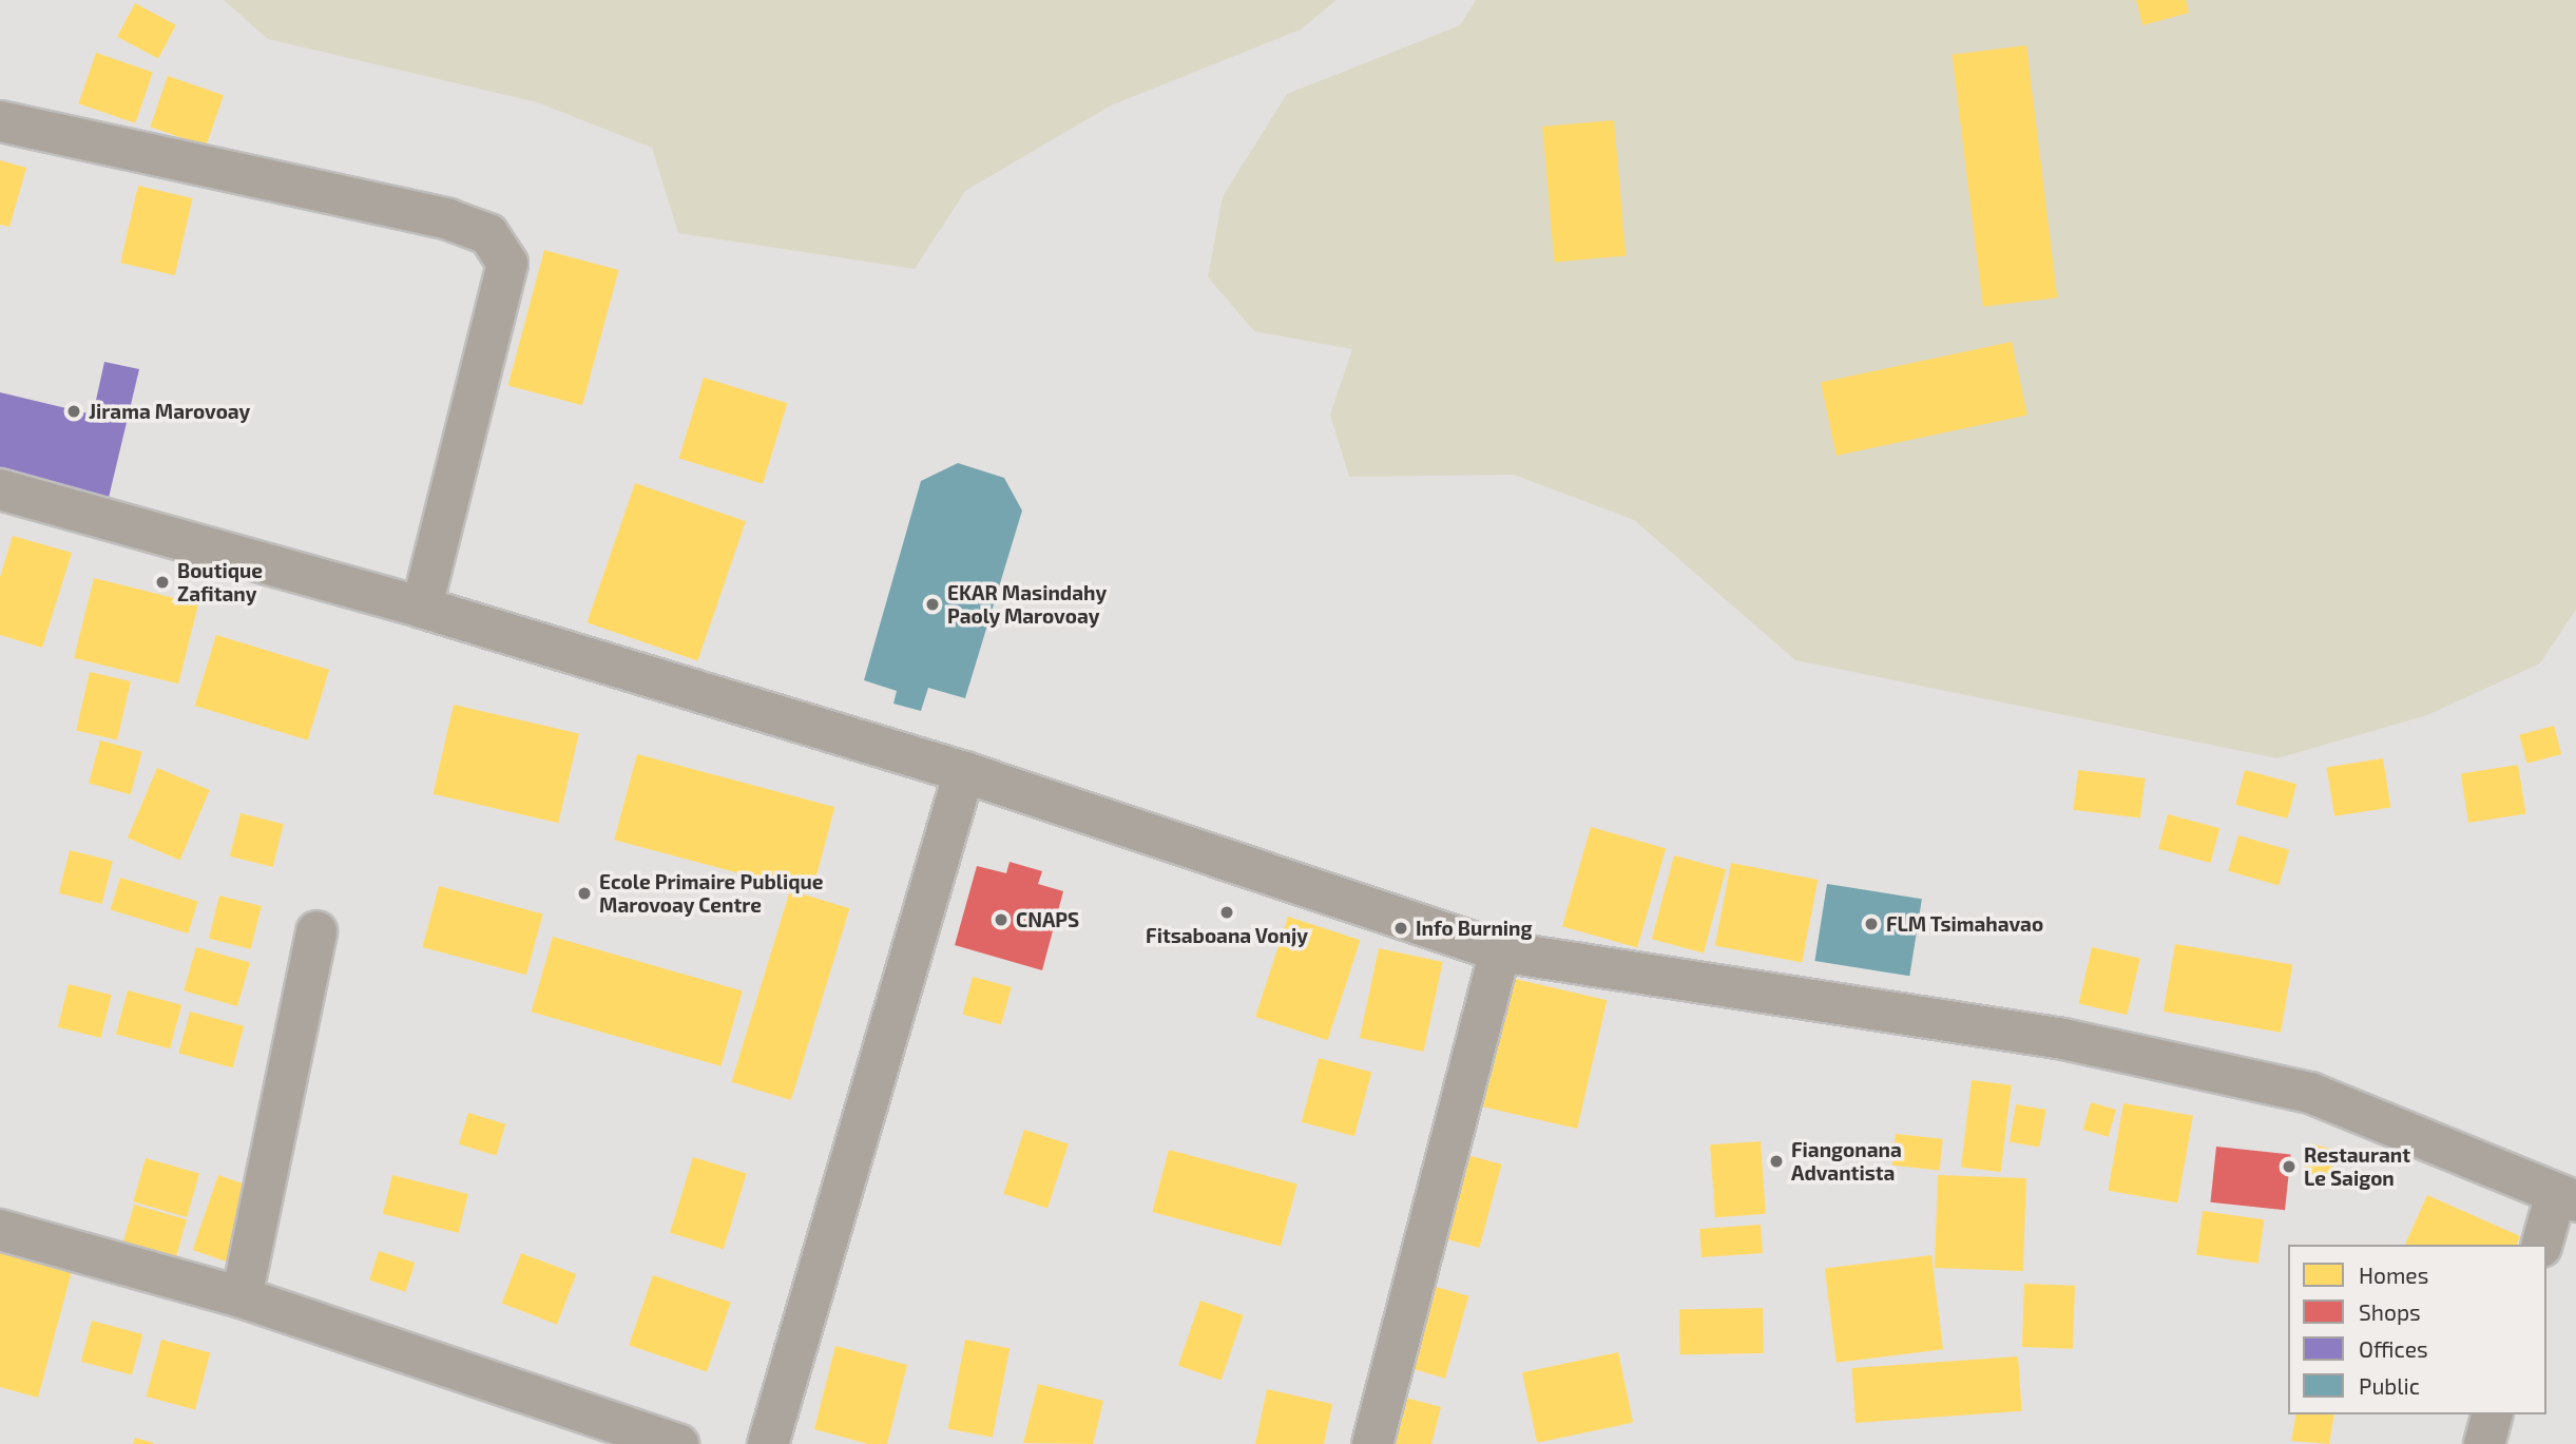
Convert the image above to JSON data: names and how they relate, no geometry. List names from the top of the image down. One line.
{"places":["Jirama Marovoay","Boutique Zafitany","EKAR Masindahy Paoly Marovoay","Ecole Primaire Publique Marovoay Centre","Fitsaboana Vonjy","CNAPS","FLM Tsimahavao","Info Burning","Fiangonana Advantista","Restaurant Le Saigon"],"legend":["Homes","Shops","Offices","Public"]}
